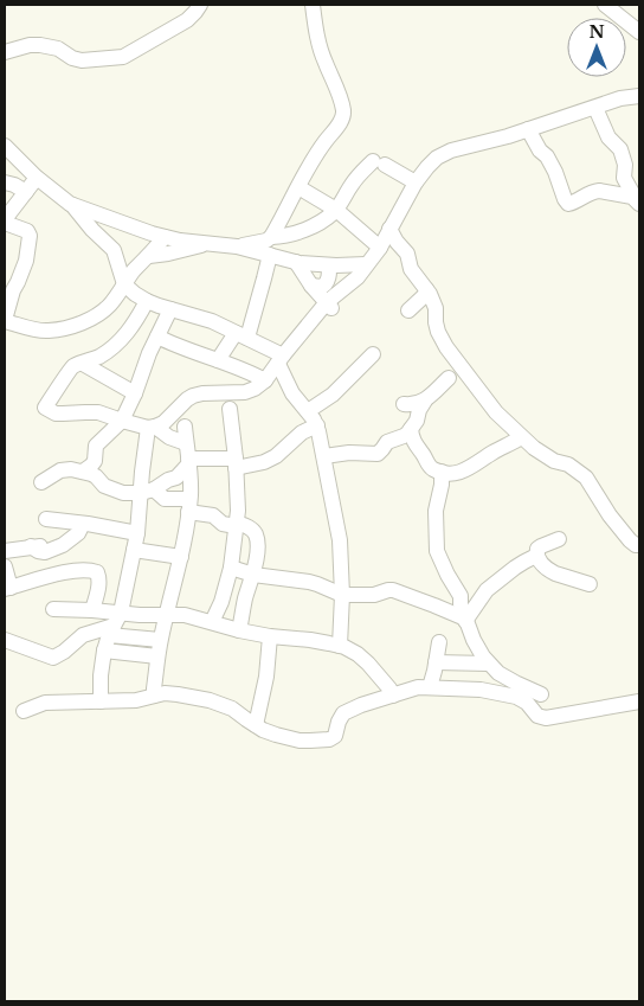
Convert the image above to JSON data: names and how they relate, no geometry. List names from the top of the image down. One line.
{"north":"top"}
